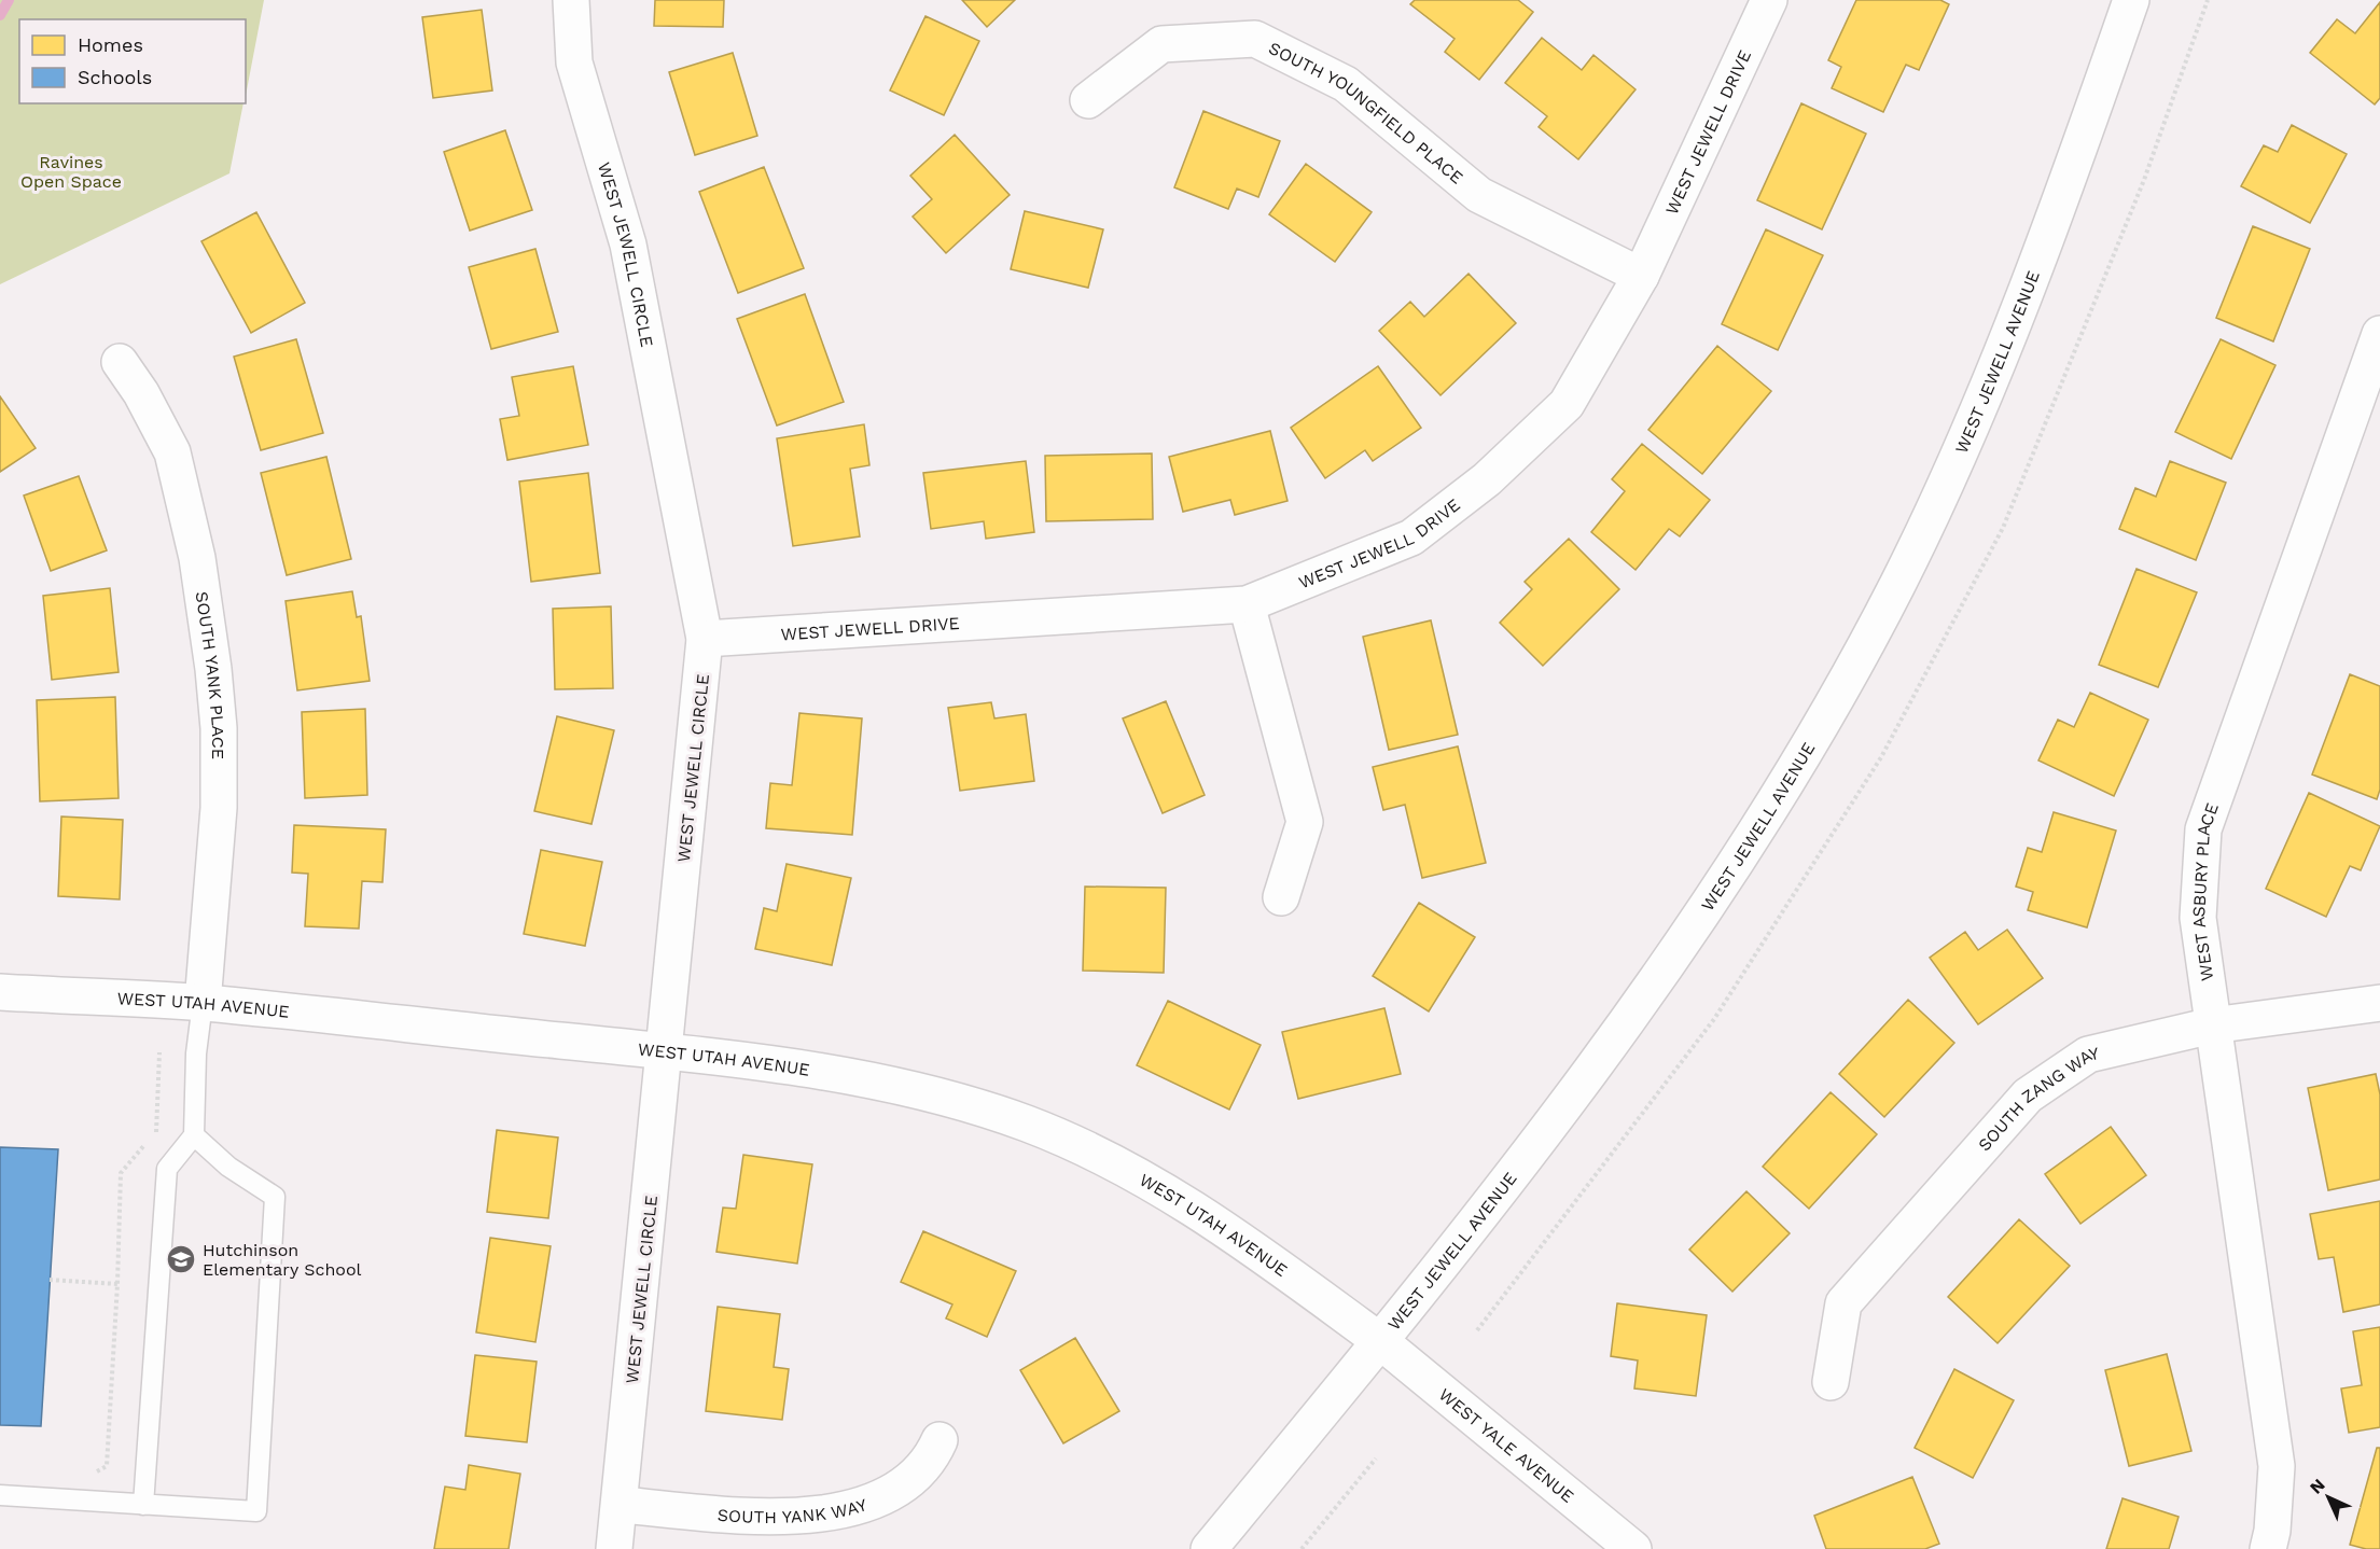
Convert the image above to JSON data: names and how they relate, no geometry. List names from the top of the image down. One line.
{"streets":{"street":["SOUTH YOUNGFIELD PLACE","WEST JEWELL DRIVE","WEST JEWELL CIRCLE","WEST JEWELL AVENUE","SOUTH YANK PLACE","WEST ASBURY PLACE","WEST UTAH AVENUE","SOUTH ZANG WAY","WEST YALE AVENUE","SOUTH YANK WAY"]},"crossings":[["SOUTH YOUNGFIELD PLACE","WEST JEWELL DRIVE"],["WEST JEWELL DRIVE","WEST JEWELL CIRCLE"],["WEST JEWELL CIRCLE","WEST UTAH AVENUE"],["WEST JEWELL CIRCLE","SOUTH YANK WAY"],["WEST JEWELL AVENUE","WEST UTAH AVENUE"],["WEST JEWELL AVENUE","WEST YALE AVENUE"],["SOUTH YANK PLACE","WEST UTAH AVENUE"],["WEST ASBURY PLACE","SOUTH ZANG WAY"],["WEST UTAH AVENUE","WEST YALE AVENUE"]],"parks":["Ravines Open Space"],"places":{"school or university":["Hutchinson Elementary School"]},"legend":["Homes","Schools"],"north":"top left"}
